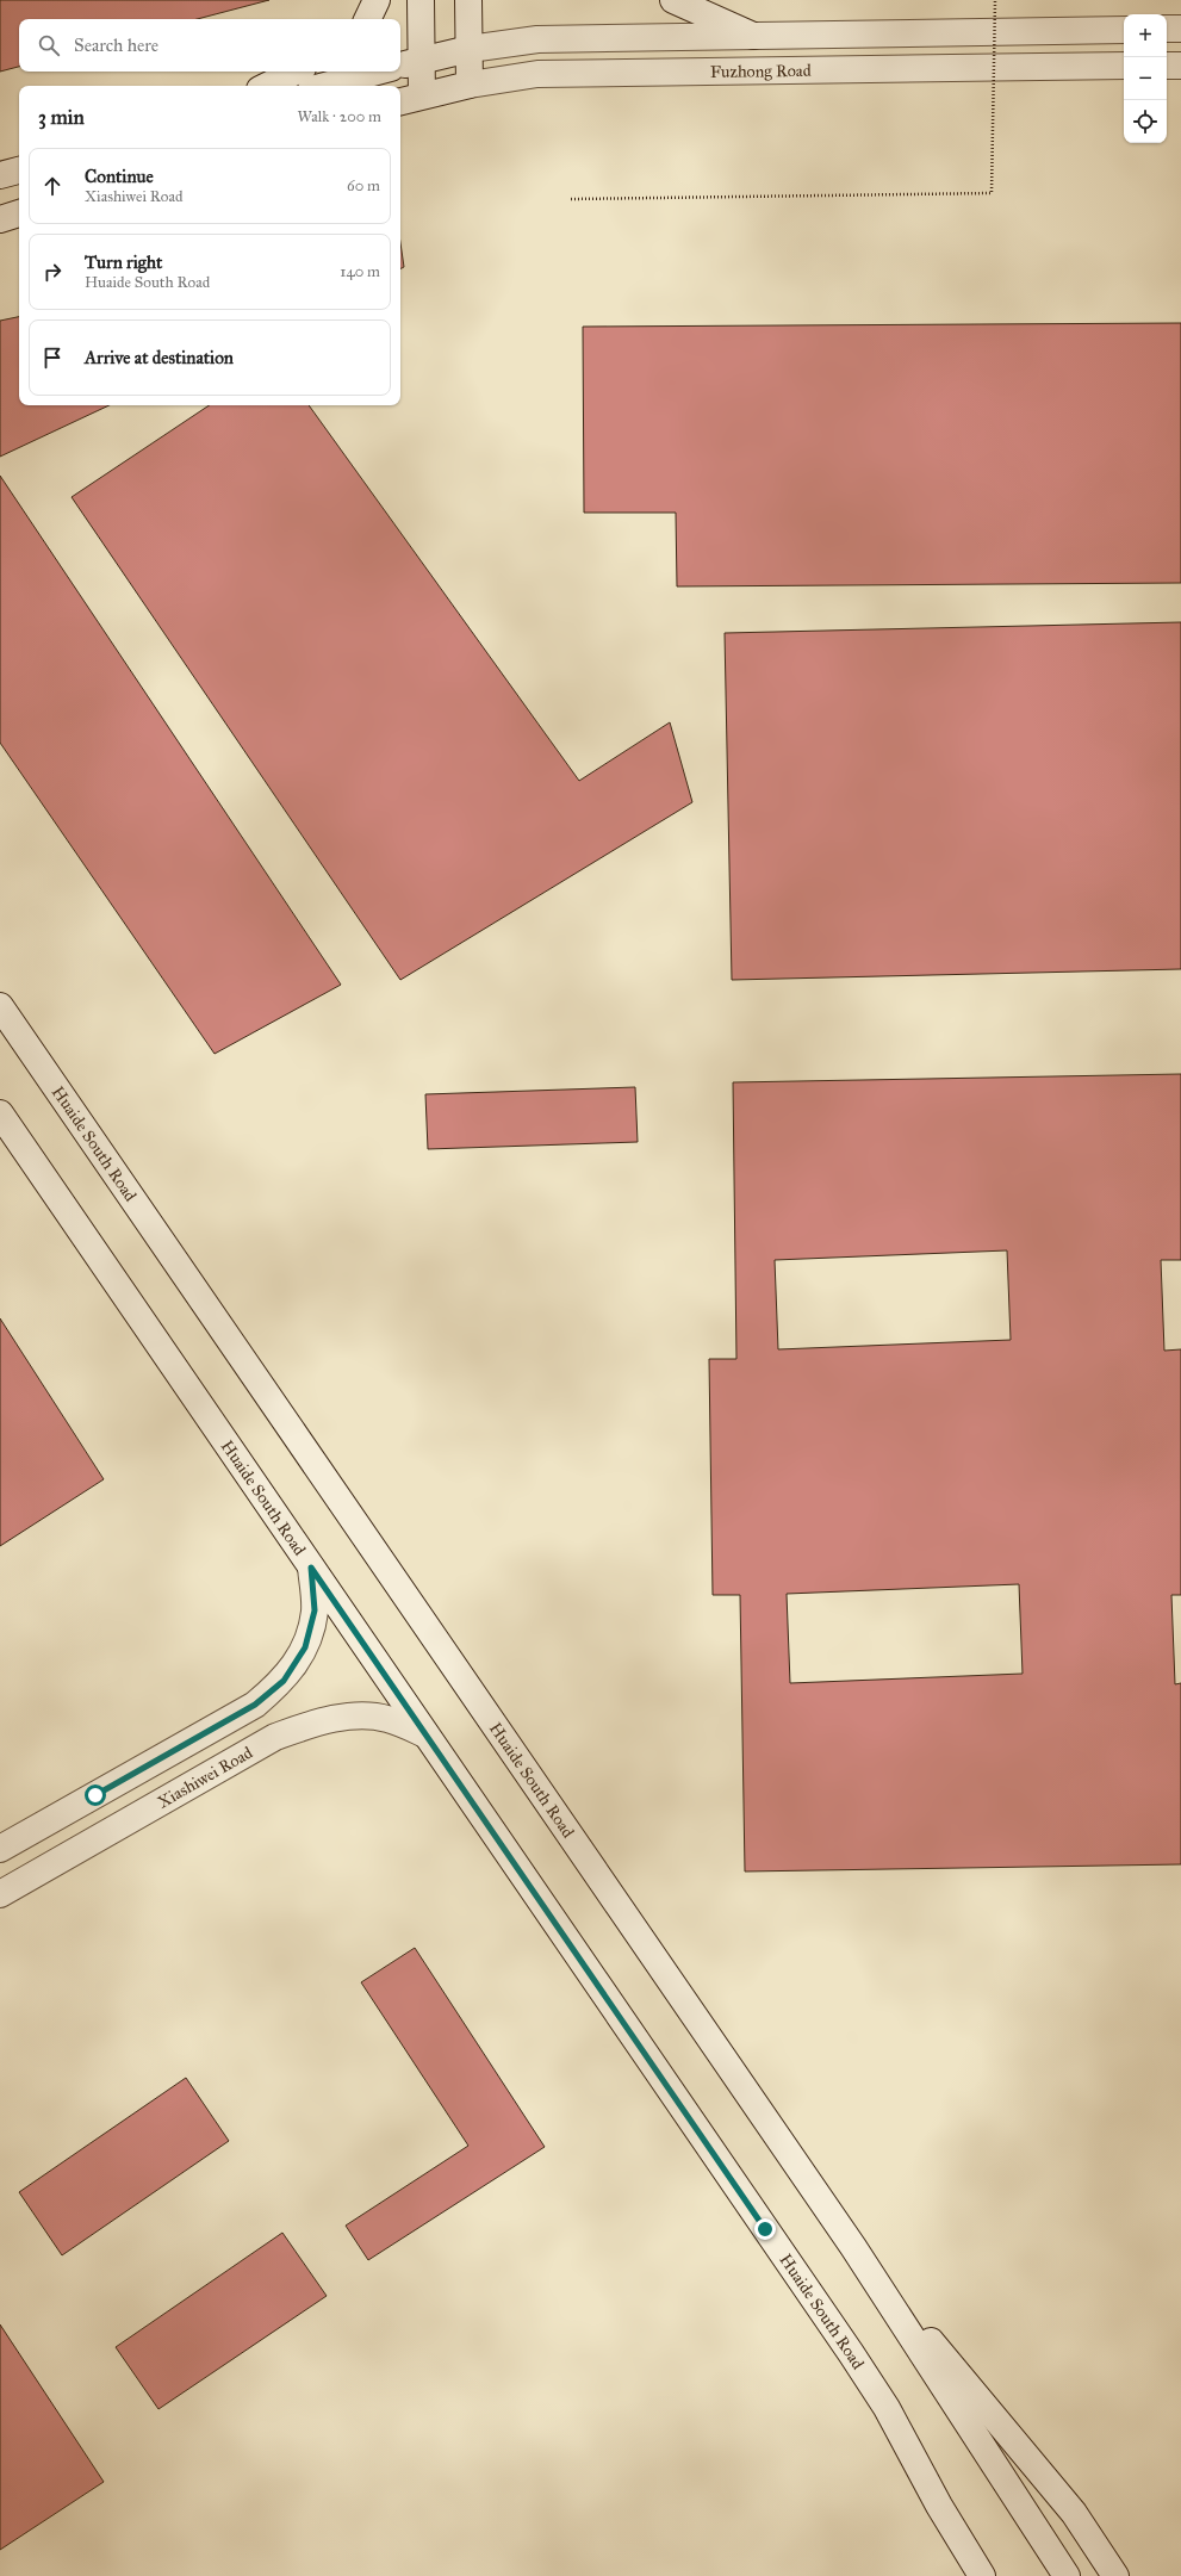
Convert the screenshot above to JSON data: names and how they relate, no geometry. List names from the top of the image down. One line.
{"streets":{"main road":["Fuzhong Road","Huaide South Road","Xiashiwei Road"]},"crossings":[["Huaide South Road","Xiashiwei Road"]],"page":{"map_buttons":["+","−"],"search":"Search here","heading":["3 min","Walk · 200 m"],"list":[["Continue","Xiashiwei Road","60 m"],["Turn right","Huaide South Road","140 m"],"Arrive at destination"]}}
